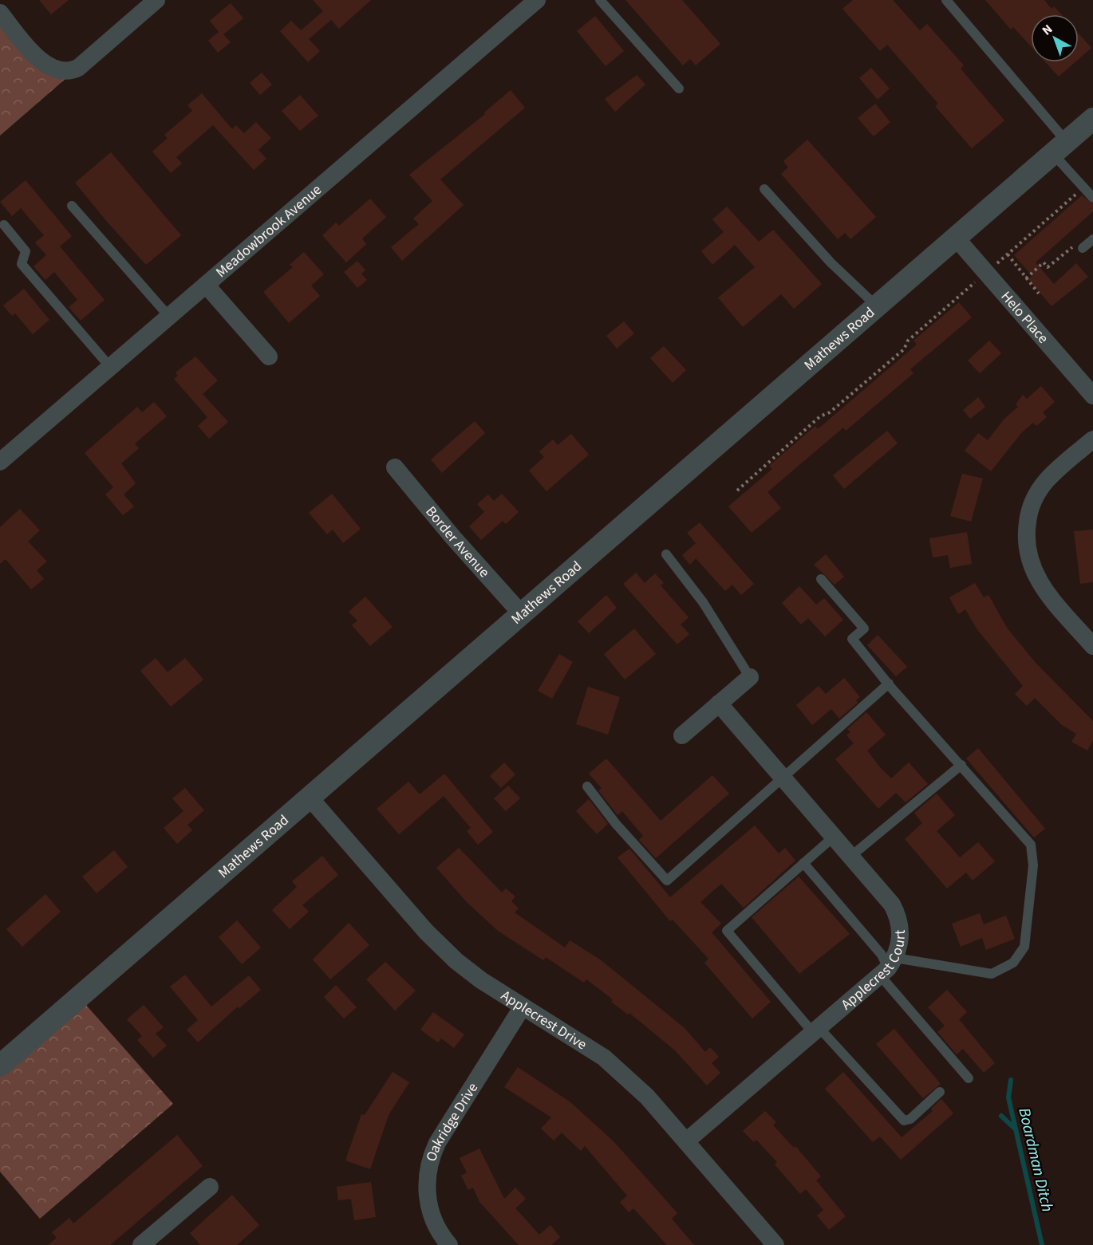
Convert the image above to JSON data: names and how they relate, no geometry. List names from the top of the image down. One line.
{"streets":{"street":["Meadowbrook Avenue","Helo Place","Mathews Road","Border Avenue","Applecrest Court","Applecrest Drive","Oakridge Drive"]},"crossings":[["Helo Place","Mathews Road"],["Mathews Road","Border Avenue"],["Mathews Road","Applecrest Drive"],["Applecrest Court","Applecrest Drive"],["Applecrest Drive","Oakridge Drive"]],"water":["Boardman Ditch"],"north":"top left"}
